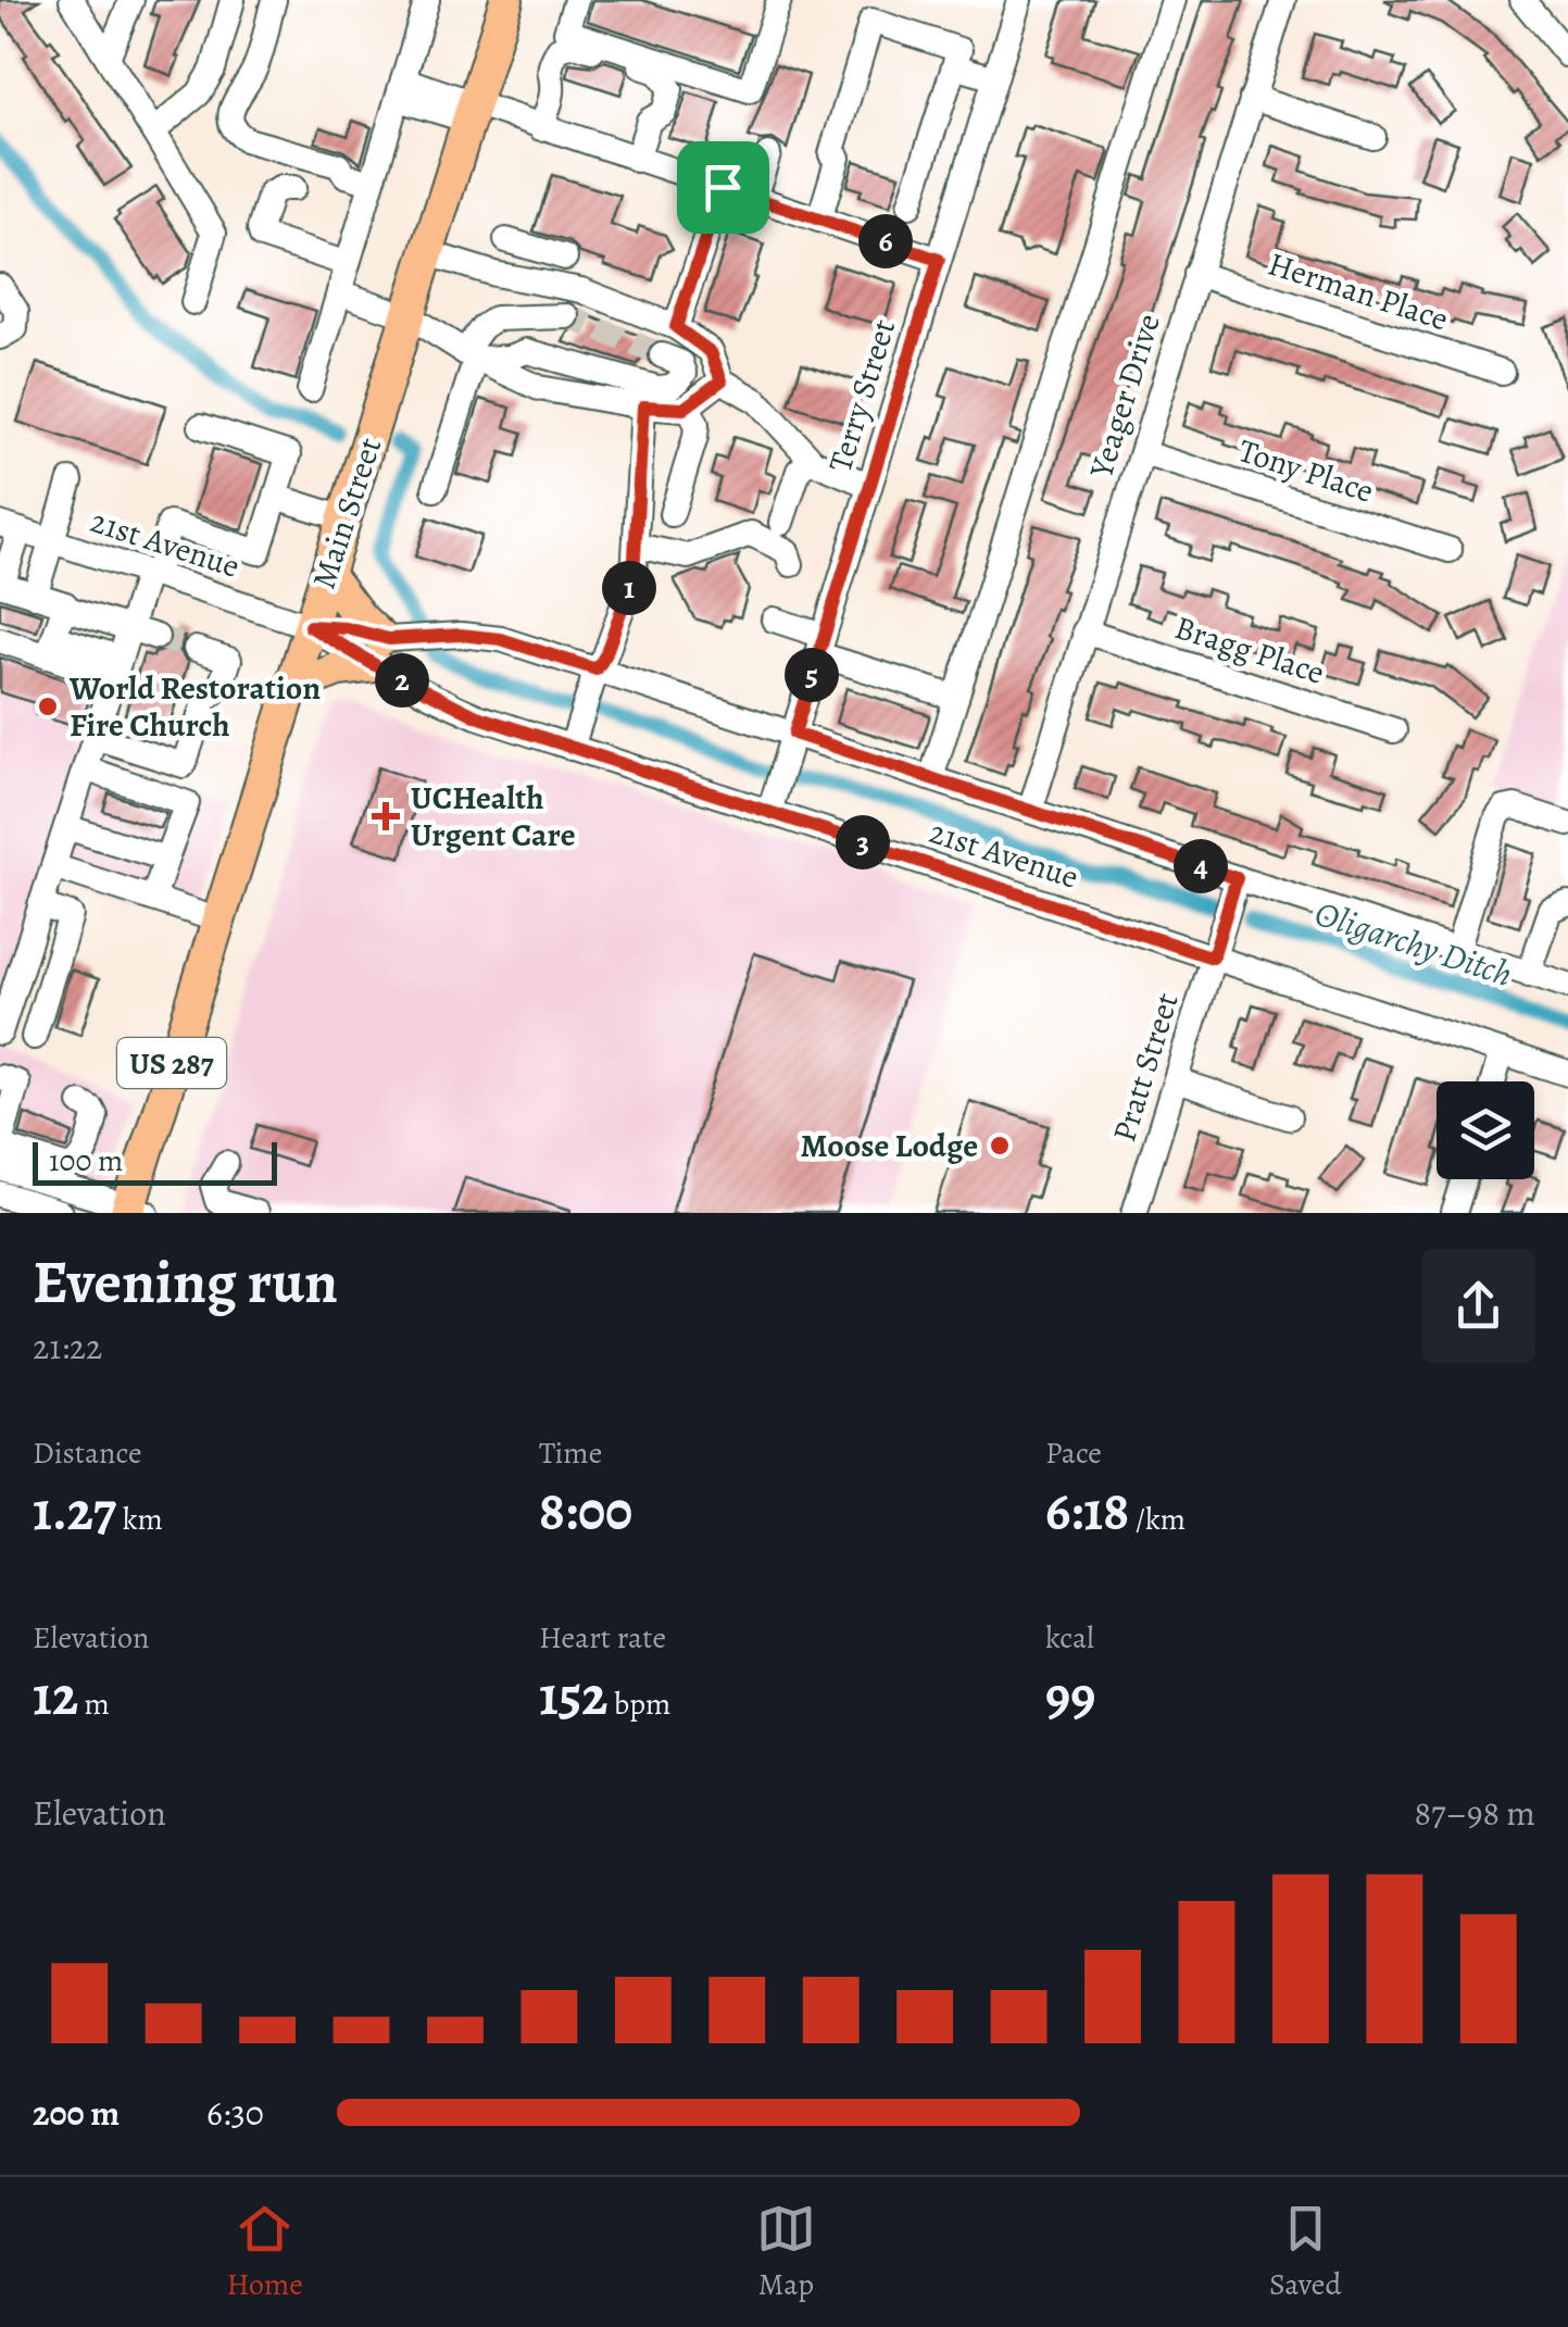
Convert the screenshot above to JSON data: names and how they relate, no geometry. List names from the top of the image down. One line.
{"streets":{"highway":["Main Street","US 287"],"street":["Herman Place","Terry Street","Yeager Drive","Tony Place","21st Avenue","Bragg Place","Pratt Street"]},"crossings":[["Herman Place","Yeager Drive"],["Terry Street","21st Avenue"],["Yeager Drive","Tony Place"],["Yeager Drive","21st Avenue"],["Yeager Drive","Bragg Place"],["Main Street","21st Avenue"],["21st Avenue","Pratt Street"]],"water":["Oligarchy Ditch"],"places":{"other":["World Restoration Fire Church","Moose Lodge"],"health":["UCHealth Urgent Care"]},"scale_bar":"100 m","page":{"pins":["6","1","5","2","3","4"],"scale":"100 m","heading":["Evening run","21:22"],"stats":[["Distance","1.27 km"],["Time","8:00"],["Pace","6:18 /km"],["Elevation","12 m"],["Heart rate","152 bpm"],["kcal","99"]],"chart":["Elevation","87–98 m"],"list":[{"name":"200 m","note":"6:30"}],"tabs":["Home","Map","Saved"]}}
